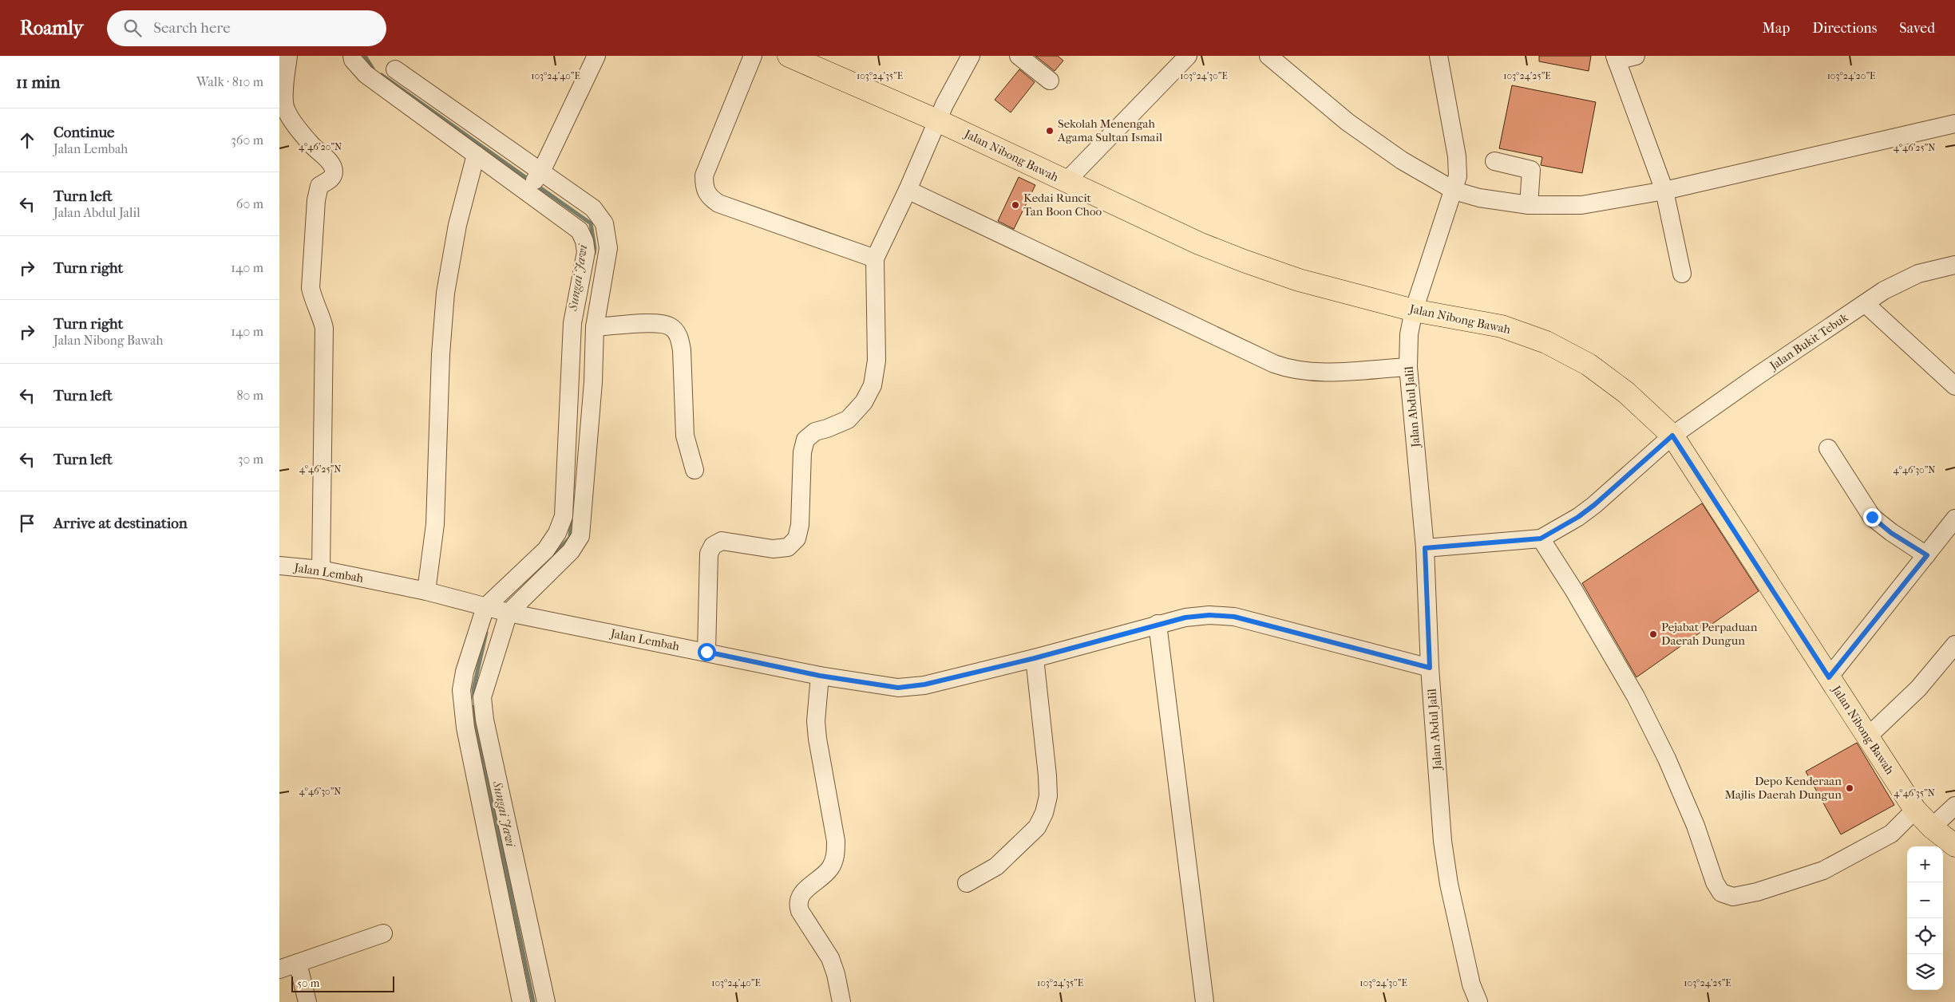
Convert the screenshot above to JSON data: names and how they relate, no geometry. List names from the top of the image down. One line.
{"streets":{"main road":["Jalan Nibong Bawah"],"street":["Jalan Bukit Tebuk","Jalan Abdul Jalil","Jalan Lembah"]},"crossings":[["Jalan Nibong Bawah","Jalan Bukit Tebuk"],["Jalan Nibong Bawah","Jalan Abdul Jalil"],["Jalan Abdul Jalil","Jalan Lembah"]],"water":["Sungai Jawi"],"places":["Sekolah Menengah Agama Sultan Ismail","Kedai Runcit Tan Boon Choo","Pejabat Perpaduan Daerah Dungun","Depo Kenderaan Majlis Daerah Dungun"],"scale_bar":"50 m","page":{"header":"Roamly","search":"Search here","nav":["Map","Directions","Saved"],"heading":["11 min","Walk · 810 m"],"list":[["Continue","Jalan Lembah","360 m"],["Turn left","Jalan Abdul Jalil","60 m"],["Turn right","140 m"],["Turn right","Jalan Nibong Bawah","140 m"],["Turn left","80 m"],["Turn left","30 m"],"Arrive at destination"],"map_buttons":["+","−"],"scale":"50 m"},"coordinates":["103°24'40\"E","103°24'35\"E","103°24'30\"E","103°24'25\"E","103°24'20\"E","4°46'20\"N","4°46'25\"N","4°46'30\"N","4°46'35\"N"]}
